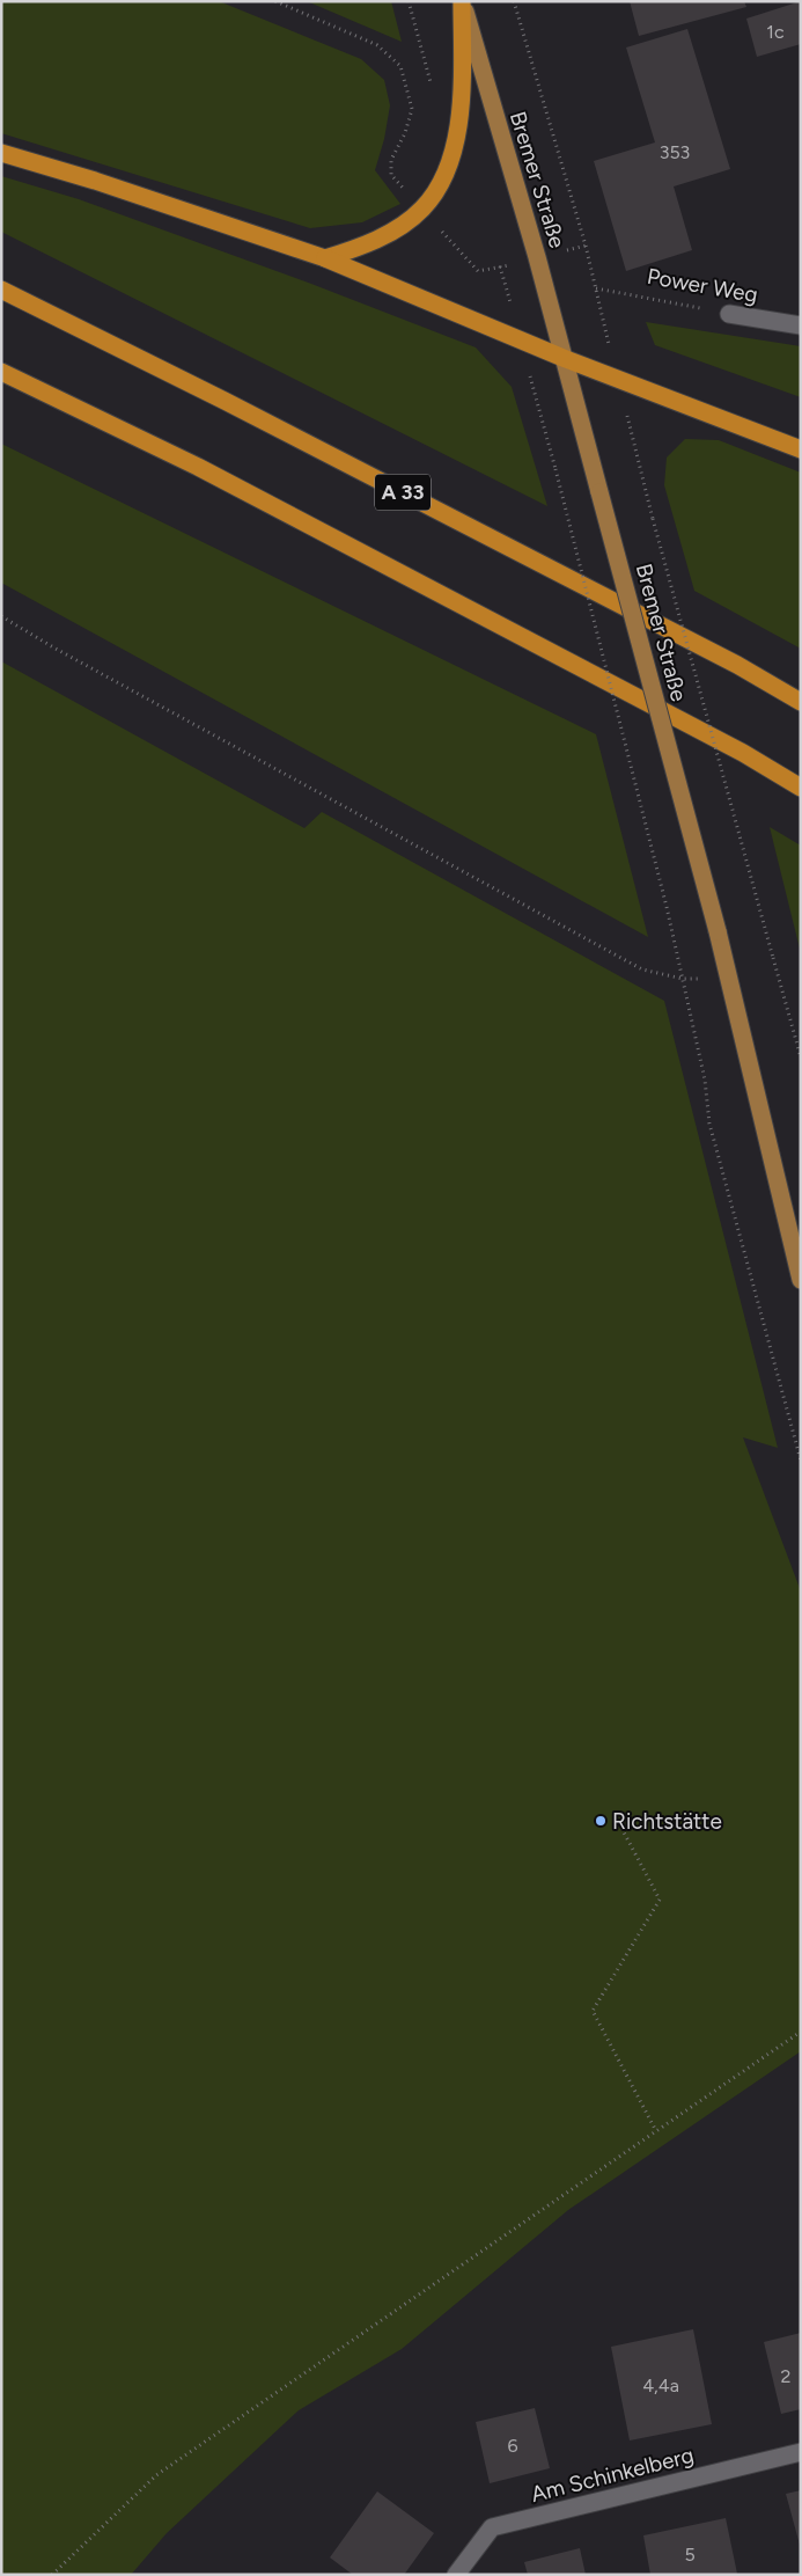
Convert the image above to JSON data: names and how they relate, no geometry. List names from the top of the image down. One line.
{"streets":{"highway":["A 33"],"main road":["Bremer Straße"],"street":["Power Weg","Am Schinkelberg"]},"places":["Richtstätte"],"house_numbers":["1c","353","2","4,4a","6","5"]}
